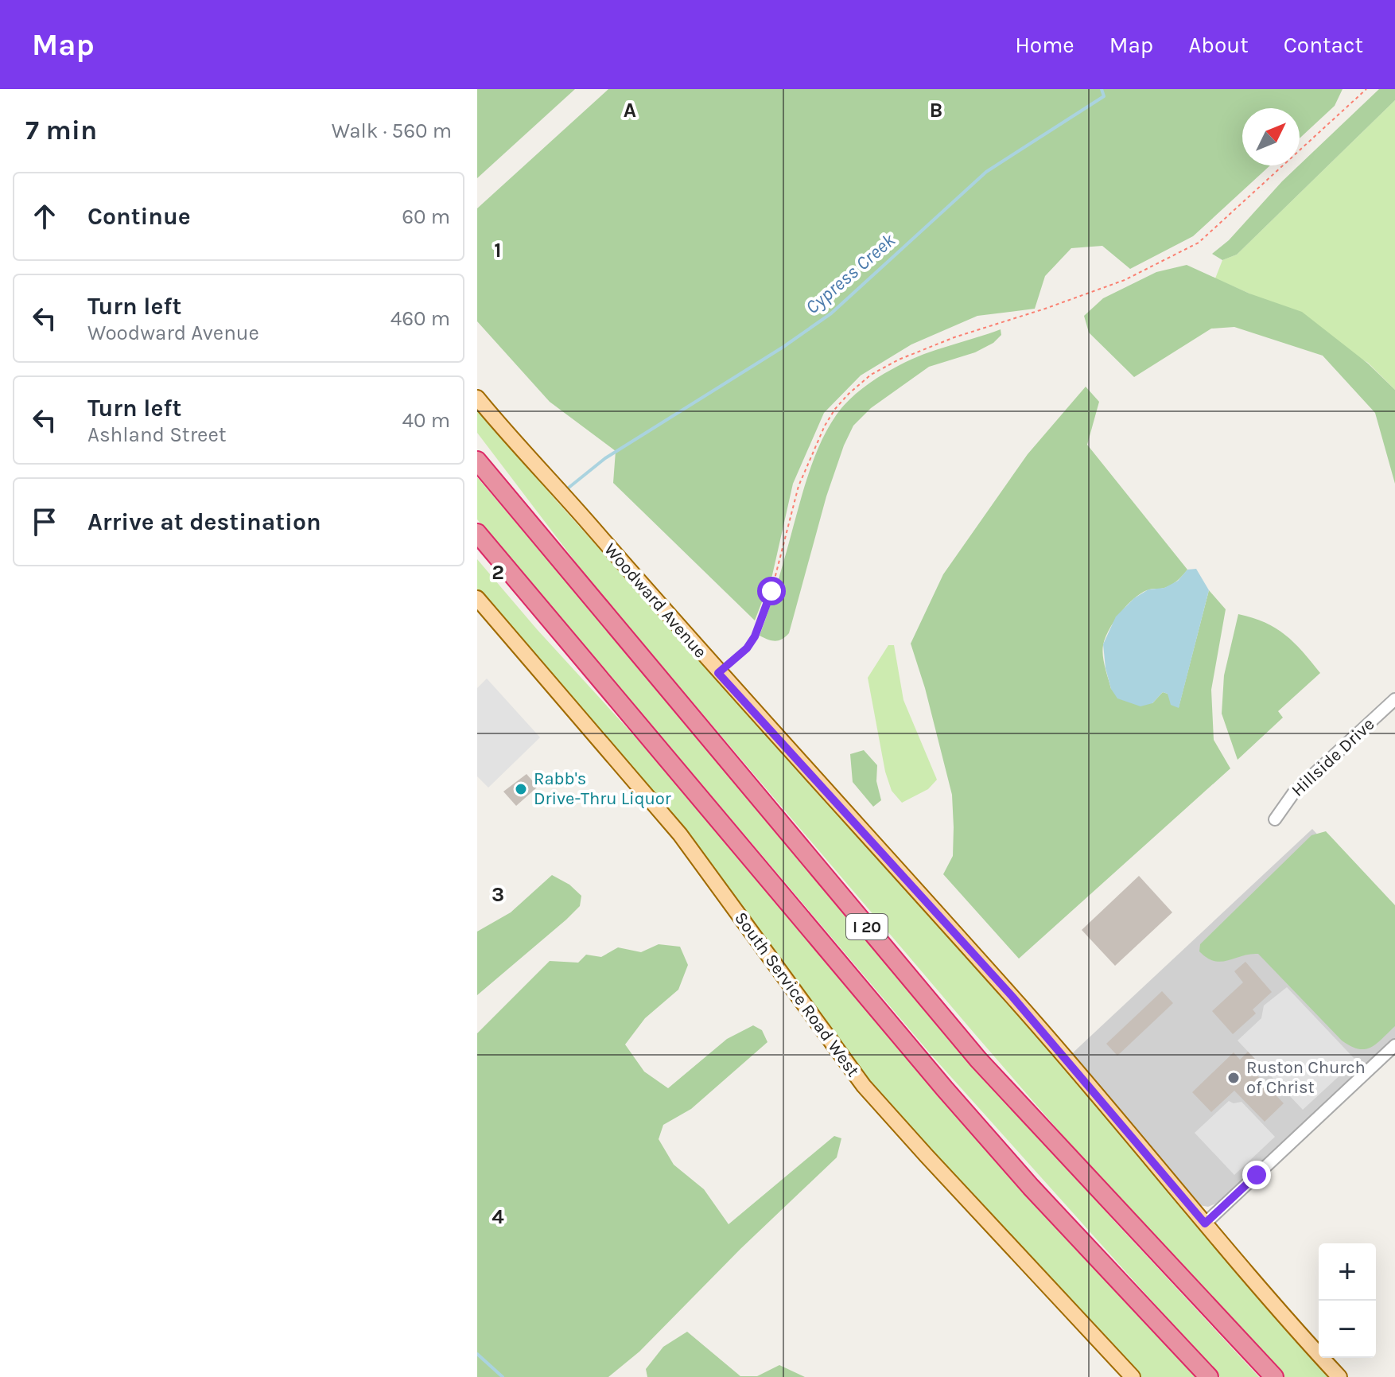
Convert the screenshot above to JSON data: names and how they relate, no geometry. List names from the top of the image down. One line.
{"streets":{"highway":["I 20"],"main road":["Woodward Avenue","South Service Road West"],"street":["Hillside Drive"]},"water":["Cypress Creek"],"places":["Rabb's Drive-Thru Liquor","Ruston Church of Christ"],"north":"top right","page":{"header":"Map","nav":["Home","Map","About","Contact"],"heading":["7 min","Walk · 560 m"],"list":[["Continue","60 m"],["Turn left","Woodward Avenue","460 m"],["Turn left","Ashland Street","40 m"],"Arrive at destination"],"map_buttons":["+","−"]},"grid":{"columns":["A","B"],"rows":["1","2","3","4"]}}
